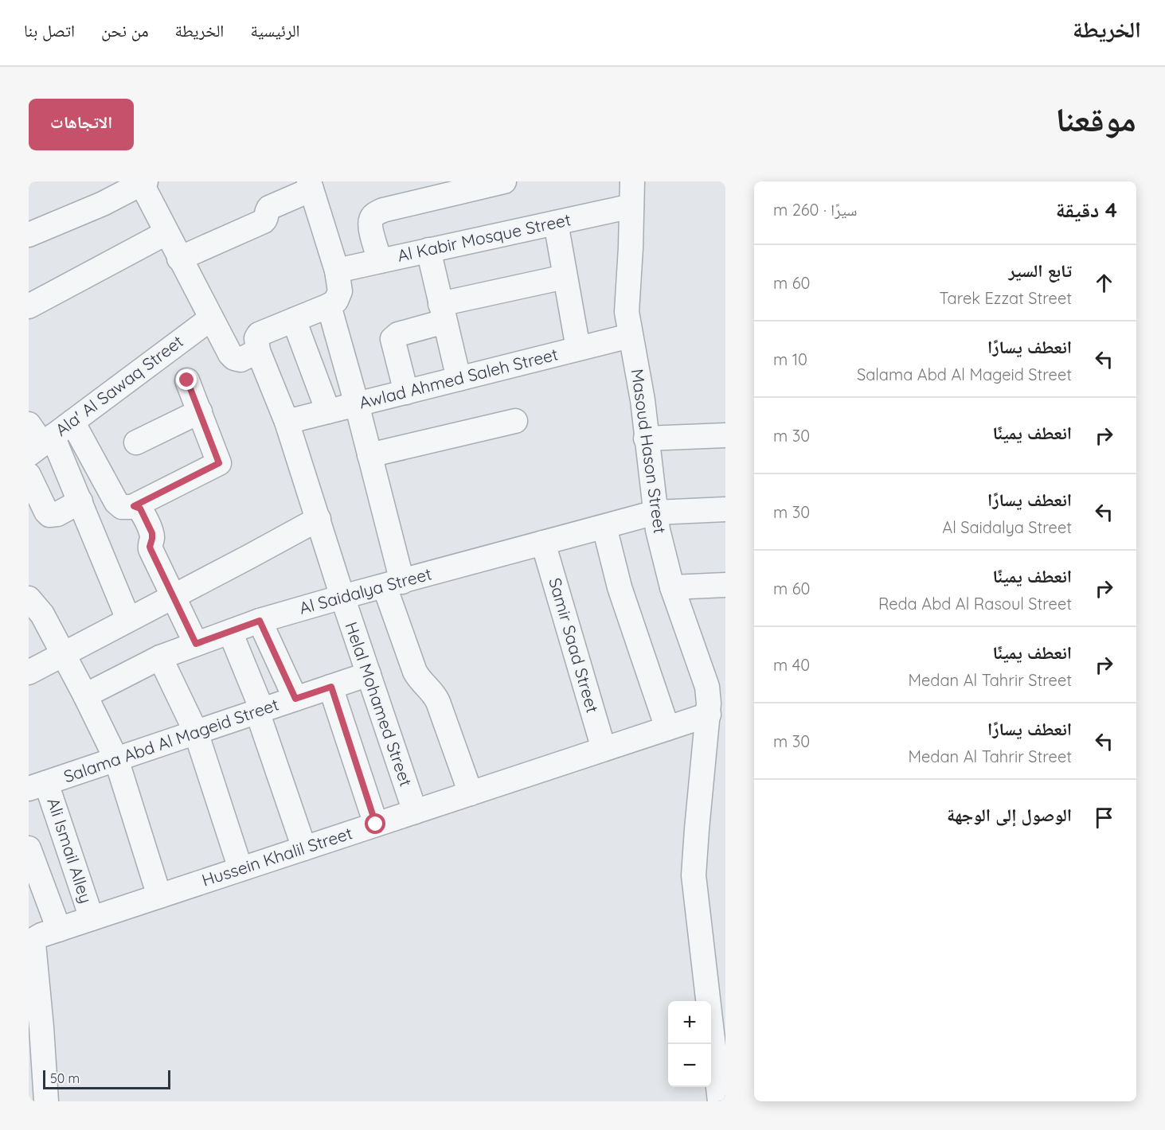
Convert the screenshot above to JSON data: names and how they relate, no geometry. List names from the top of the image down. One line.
{"streets":{"street":["Al Kabir Mosque Street","Awlad Ahmed Saleh Street","Ala' Al Sawaq Street","Masoud Hason Street","Al Saidalya Street","Samir Saad Street","Helal Mohamed Street","Salama Abd Al Mageid Street","Ali Ismail Alley","Hussein Khalil Street"]},"crossings":[["Al Kabir Mosque Street","Masoud Hason Street"],["Awlad Ahmed Saleh Street","Masoud Hason Street"],["Awlad Ahmed Saleh Street","Helal Mohamed Street"],["Masoud Hason Street","Al Saidalya Street"],["Masoud Hason Street","Hussein Khalil Street"],["Al Saidalya Street","Samir Saad Street"],["Al Saidalya Street","Helal Mohamed Street"],["Samir Saad Street","Hussein Khalil Street"],["Helal Mohamed Street","Salama Abd Al Mageid Street"],["Helal Mohamed Street","Hussein Khalil Street"],["Salama Abd Al Mageid Street","Ali Ismail Alley"],["Ali Ismail Alley","Hussein Khalil Street"]],"scale_bar":"50 m","page":{"header":"الخريطة","nav":["الرئيسية","الخريطة","من نحن","اتصل بنا"],"title":"موقعنا","buttons":"الاتجاهات","heading":["4 دقيقة","سيرًا · 260 m"],"list":[["تابع السير","Tarek Ezzat Street","60 m"],["انعطف يسارًا","Salama Abd Al Mageid Street","10 m"],["انعطف يمينًا","30 m"],["انعطف يسارًا","Al Saidalya Street","30 m"],["انعطف يمينًا","Reda Abd Al Rasoul Street","60 m"],["انعطف يمينًا","Medan Al Tahrir Street","40 m"],["انعطف يسارًا","Medan Al Tahrir Street","30 m"],"الوصول إلى الوجهة"],"map_buttons":["+","−"],"scale":"50 m"}}
